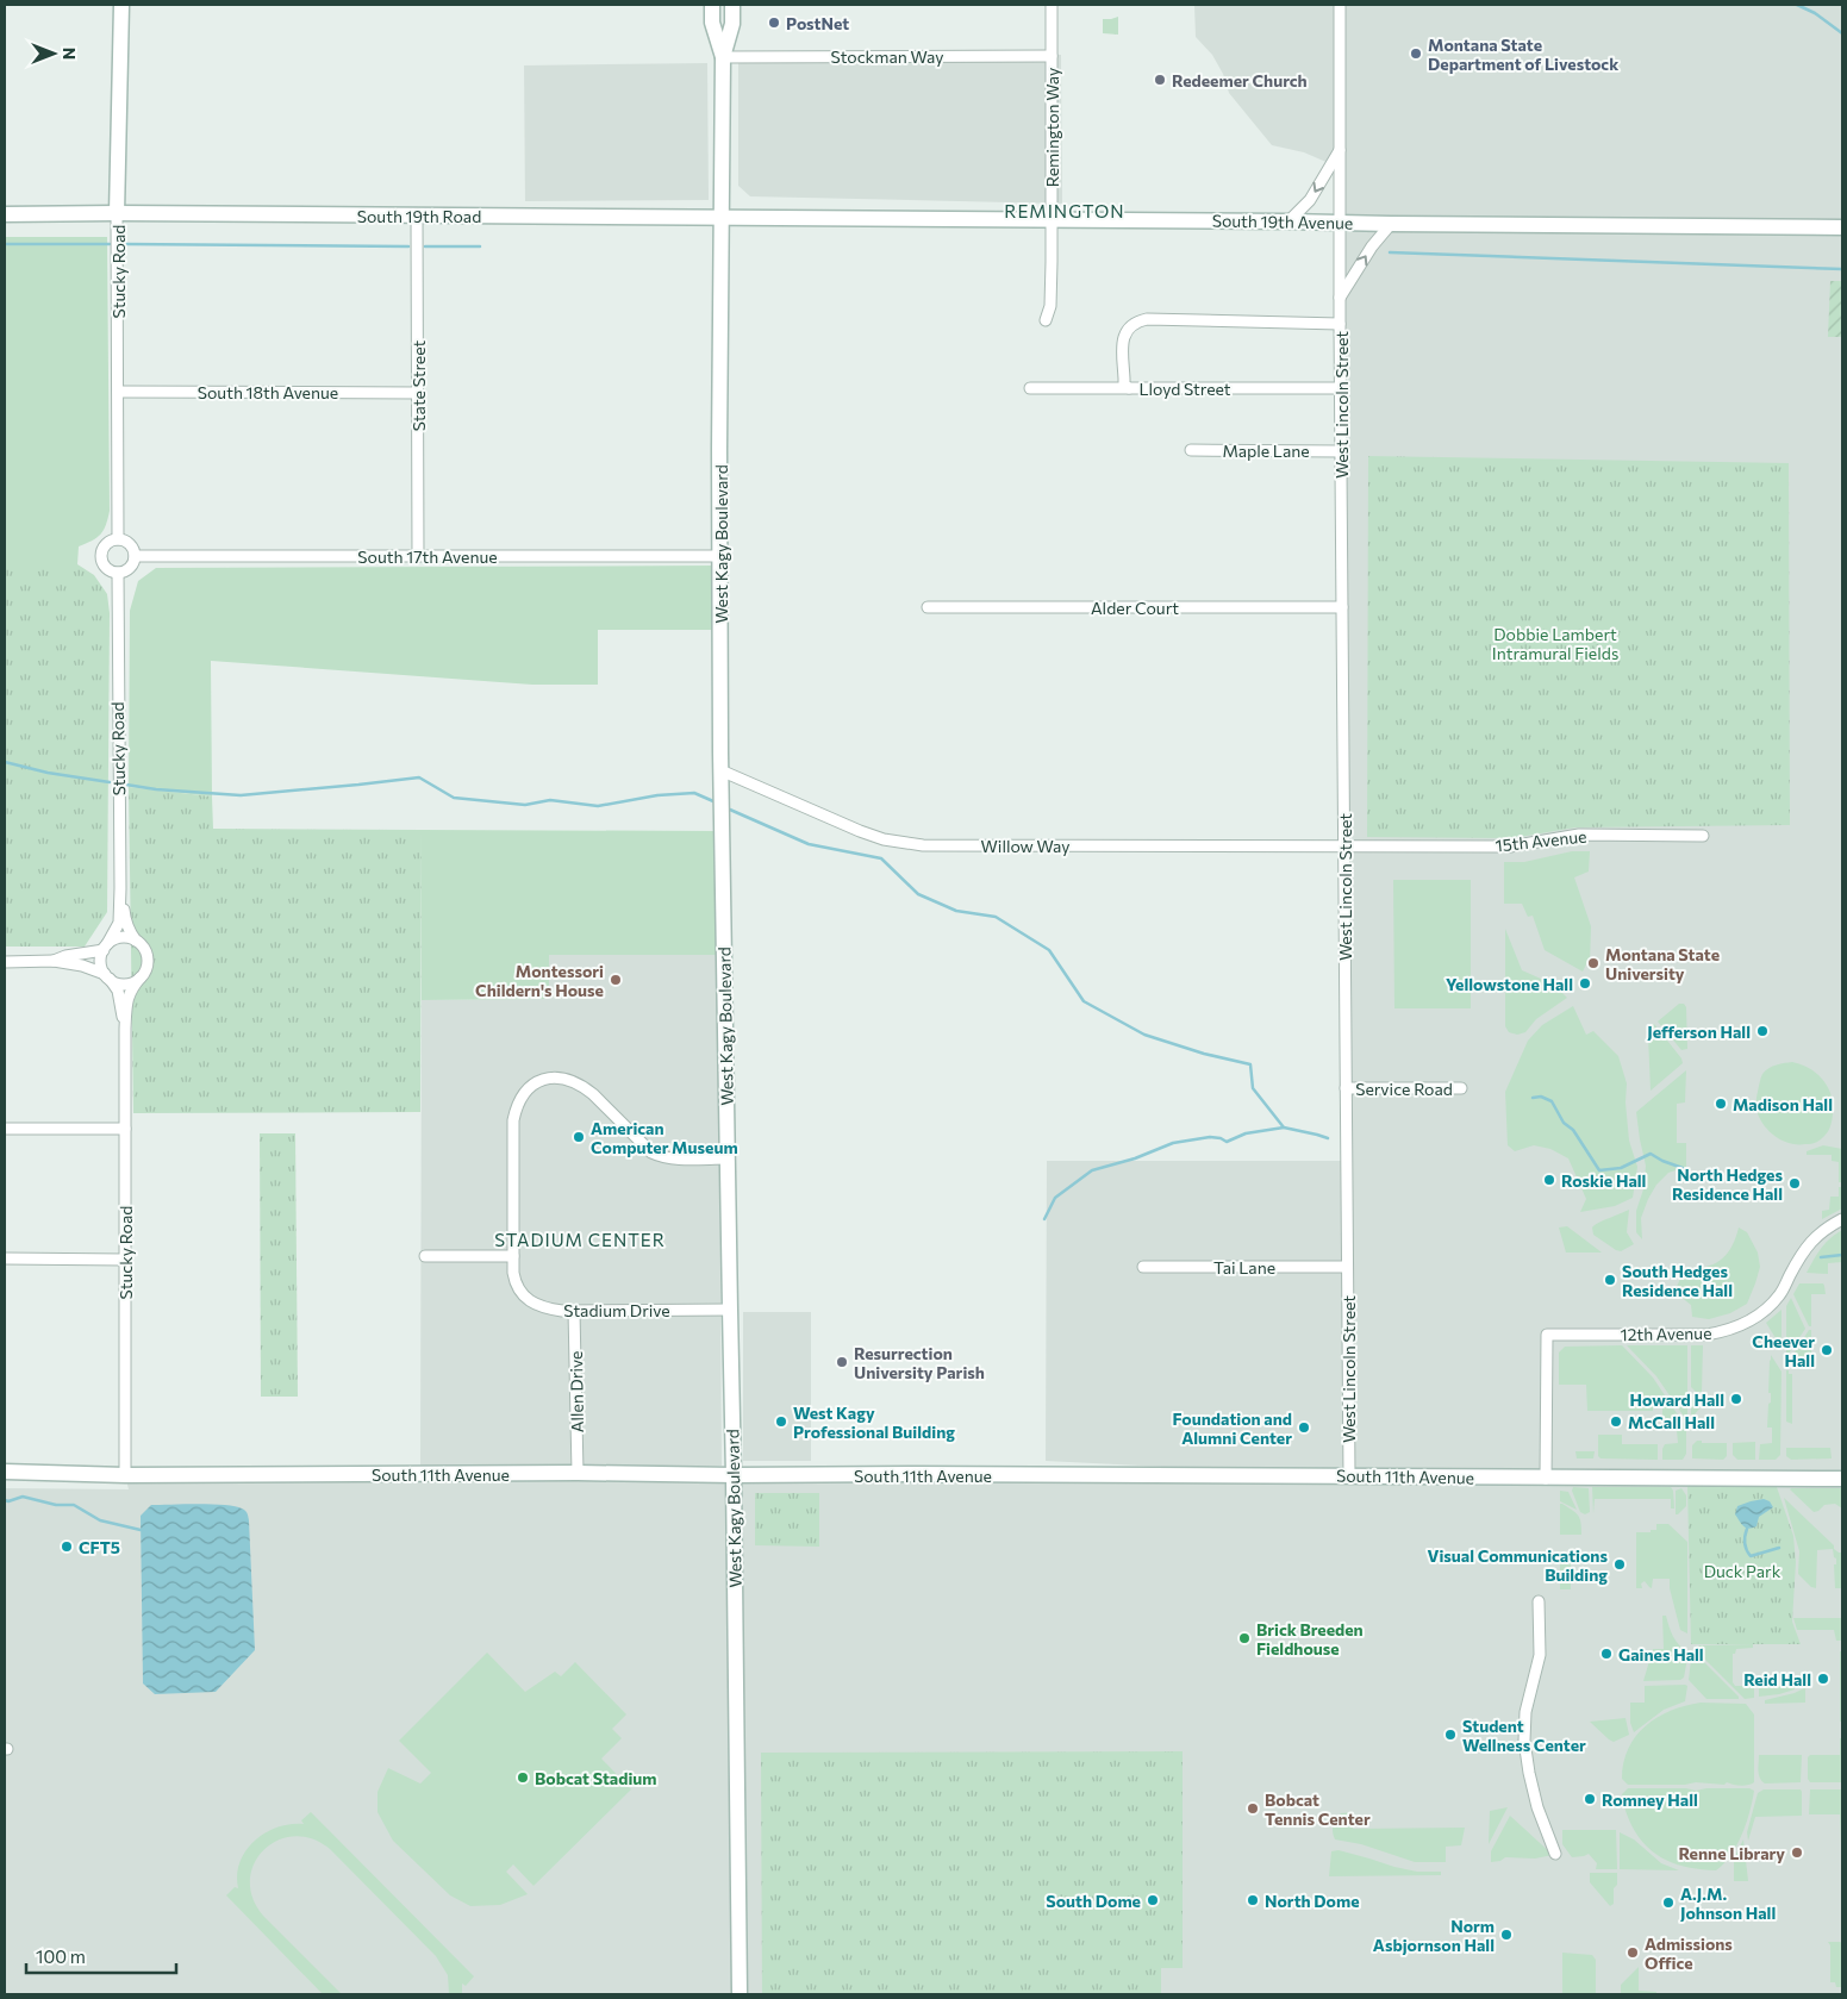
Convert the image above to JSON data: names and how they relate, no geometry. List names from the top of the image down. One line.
{"streets":{"main road":["South 19th Road","South 19th Avenue","Stucky Road","West Kagy Boulevard","South 11th Avenue"],"street":["Stockman Way","Remington Way","State Street","Lloyd Street","South 18th Avenue","West Lincoln Street","Maple Lane","South 17th Avenue","Alder Court","15th Avenue","Willow Way","Service Road","Tai Lane","Stadium Drive","12th Avenue","Allen Drive"]},"crossings":[["Stockman Way","Remington Way"],["Stockman Way","West Kagy Boulevard"],["Remington Way","South 19th Avenue"],["South 19th Road","South 19th Avenue"],["South 19th Road","Stucky Road"],["South 19th Road","State Street"],["South 19th Road","West Kagy Boulevard"],["South 19th Avenue","West Lincoln Street"],["South 19th Avenue","West Kagy Boulevard"],["Stucky Road","South 18th Avenue"],["Stucky Road","South 17th Avenue"],["Stucky Road","South 11th Avenue"],["State Street","South 18th Avenue"],["State Street","South 17th Avenue"],["Lloyd Street","West Lincoln Street"],["West Lincoln Street","Maple Lane"],["West Lincoln Street","Alder Court"],["West Lincoln Street","15th Avenue"],["West Lincoln Street","Willow Way"],["West Lincoln Street","Service Road"],["West Lincoln Street","Tai Lane"],["West Lincoln Street","South 11th Avenue"],["West Kagy Boulevard","South 17th Avenue"],["West Kagy Boulevard","Willow Way"],["West Kagy Boulevard","Stadium Drive"],["West Kagy Boulevard","South 11th Avenue"],["15th Avenue","Willow Way"],["Stadium Drive","Allen Drive"],["12th Avenue","South 11th Avenue"],["Allen Drive","South 11th Avenue"]],"districts":["REMINGTON","STADIUM CENTER"],"parks":["Dobbie Lambert Intramural Fields","Duck Park"],"places":["PostNet","Montana State Department of Livestock","Redeemer Church","Montana State University","Montessori Childern's House","Yellowstone Hall","Jefferson Hall","Madison Hall","American Computer Museum","Roskie Hall","North Hedges Residence Hall","South Hedges Residence Hall","Cheever Hall","Resurrection University Parish","Howard Hall","West Kagy Professional Building","McCall Hall","Foundation and Alumni Center","CFT5","Visual Communications Building","Brick Breeden Fieldhouse","Gaines Hall","Reid Hall","Student Wellness Center","Bobcat Stadium","Romney Hall","Bobcat Tennis Center","Renne Library","South Dome","North Dome","A.J.M. Johnson Hall","Norm Asbjornson Hall","Admissions Office"],"scale_bar":"100 m","north":"right"}
